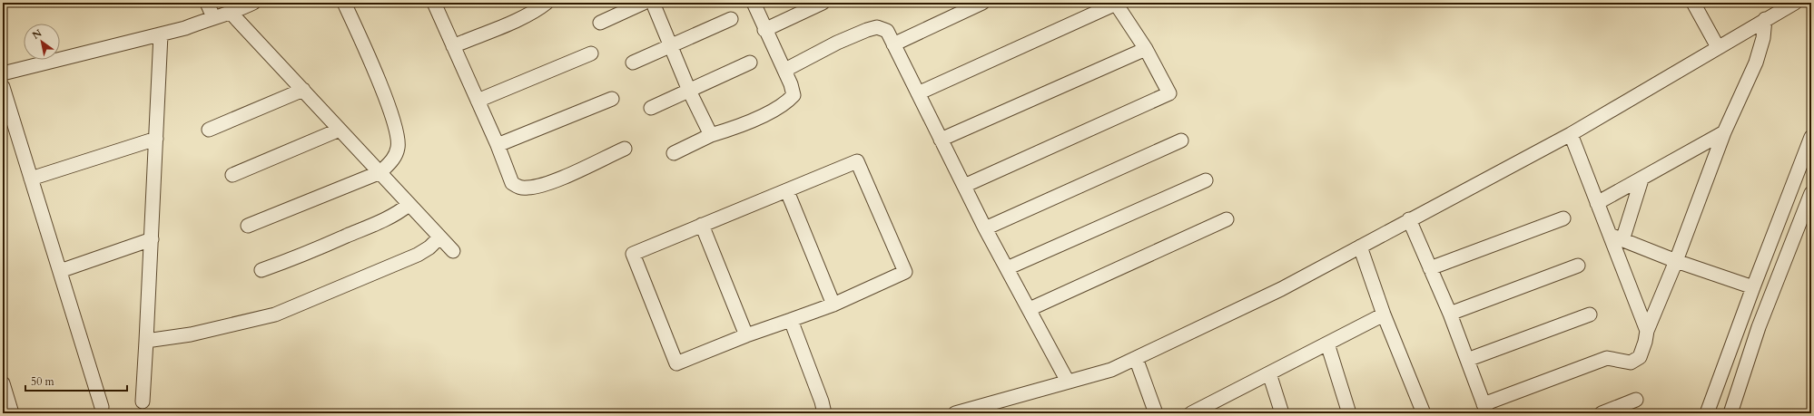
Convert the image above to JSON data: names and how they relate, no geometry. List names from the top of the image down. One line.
{"scale_bar":"50 m","north":"top left"}
